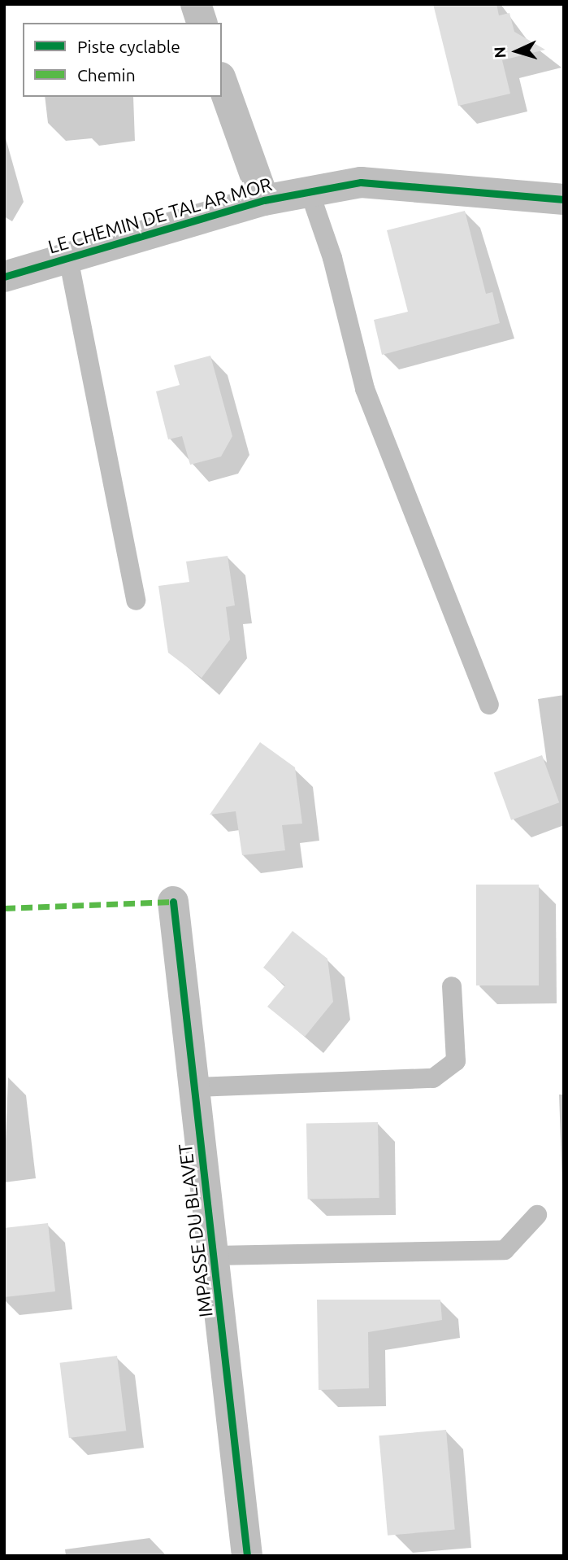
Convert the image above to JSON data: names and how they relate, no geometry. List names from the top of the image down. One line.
{"streets":{"street":["LE CHEMIN DE TAL AR MOR","IMPASSE DU BLAVET"]},"legend":["Piste cyclable","Chemin"],"north":"left"}
